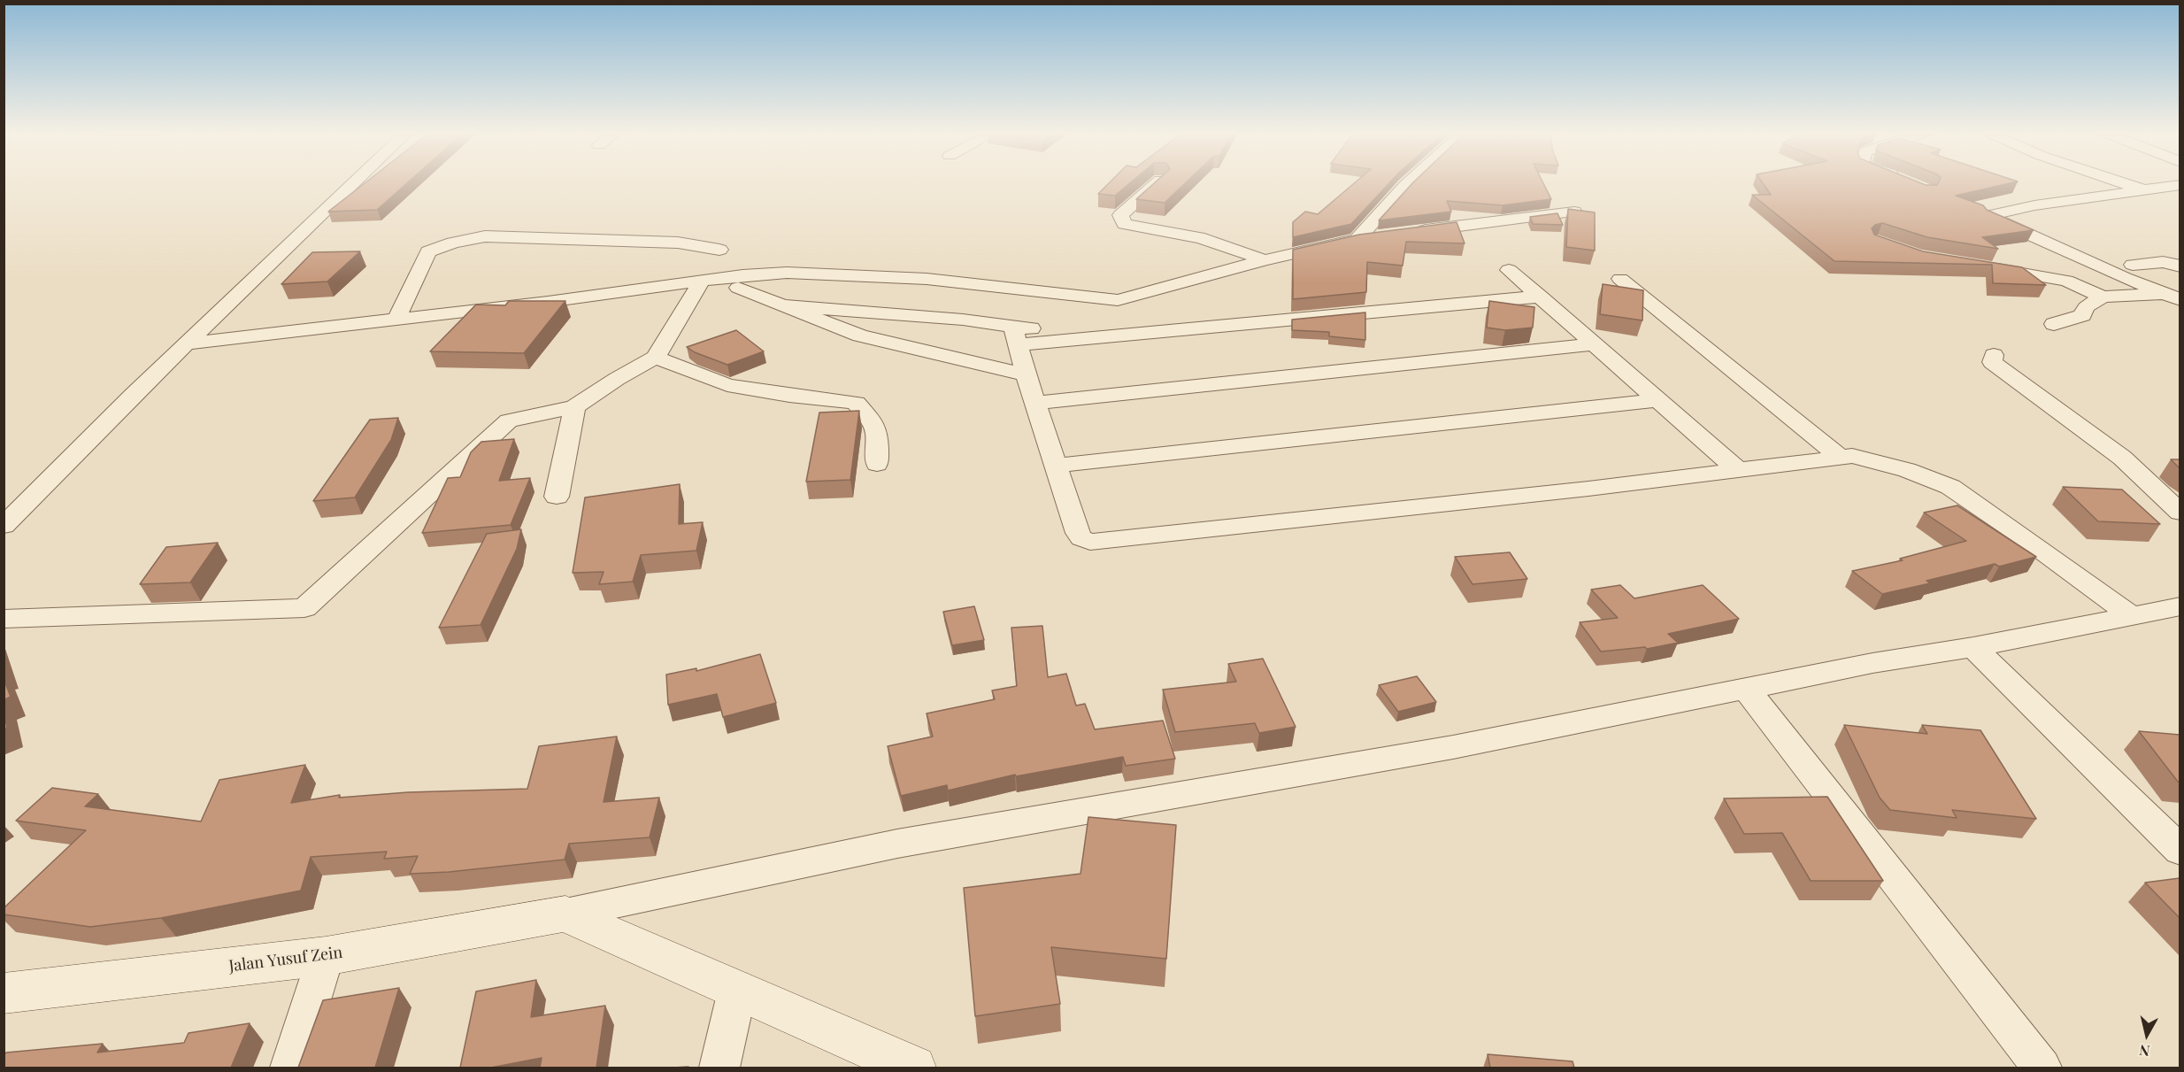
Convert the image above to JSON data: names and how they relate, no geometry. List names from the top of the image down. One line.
{"streets":{"street":["Jalan Yusuf Zein"]},"north":"bottom"}
